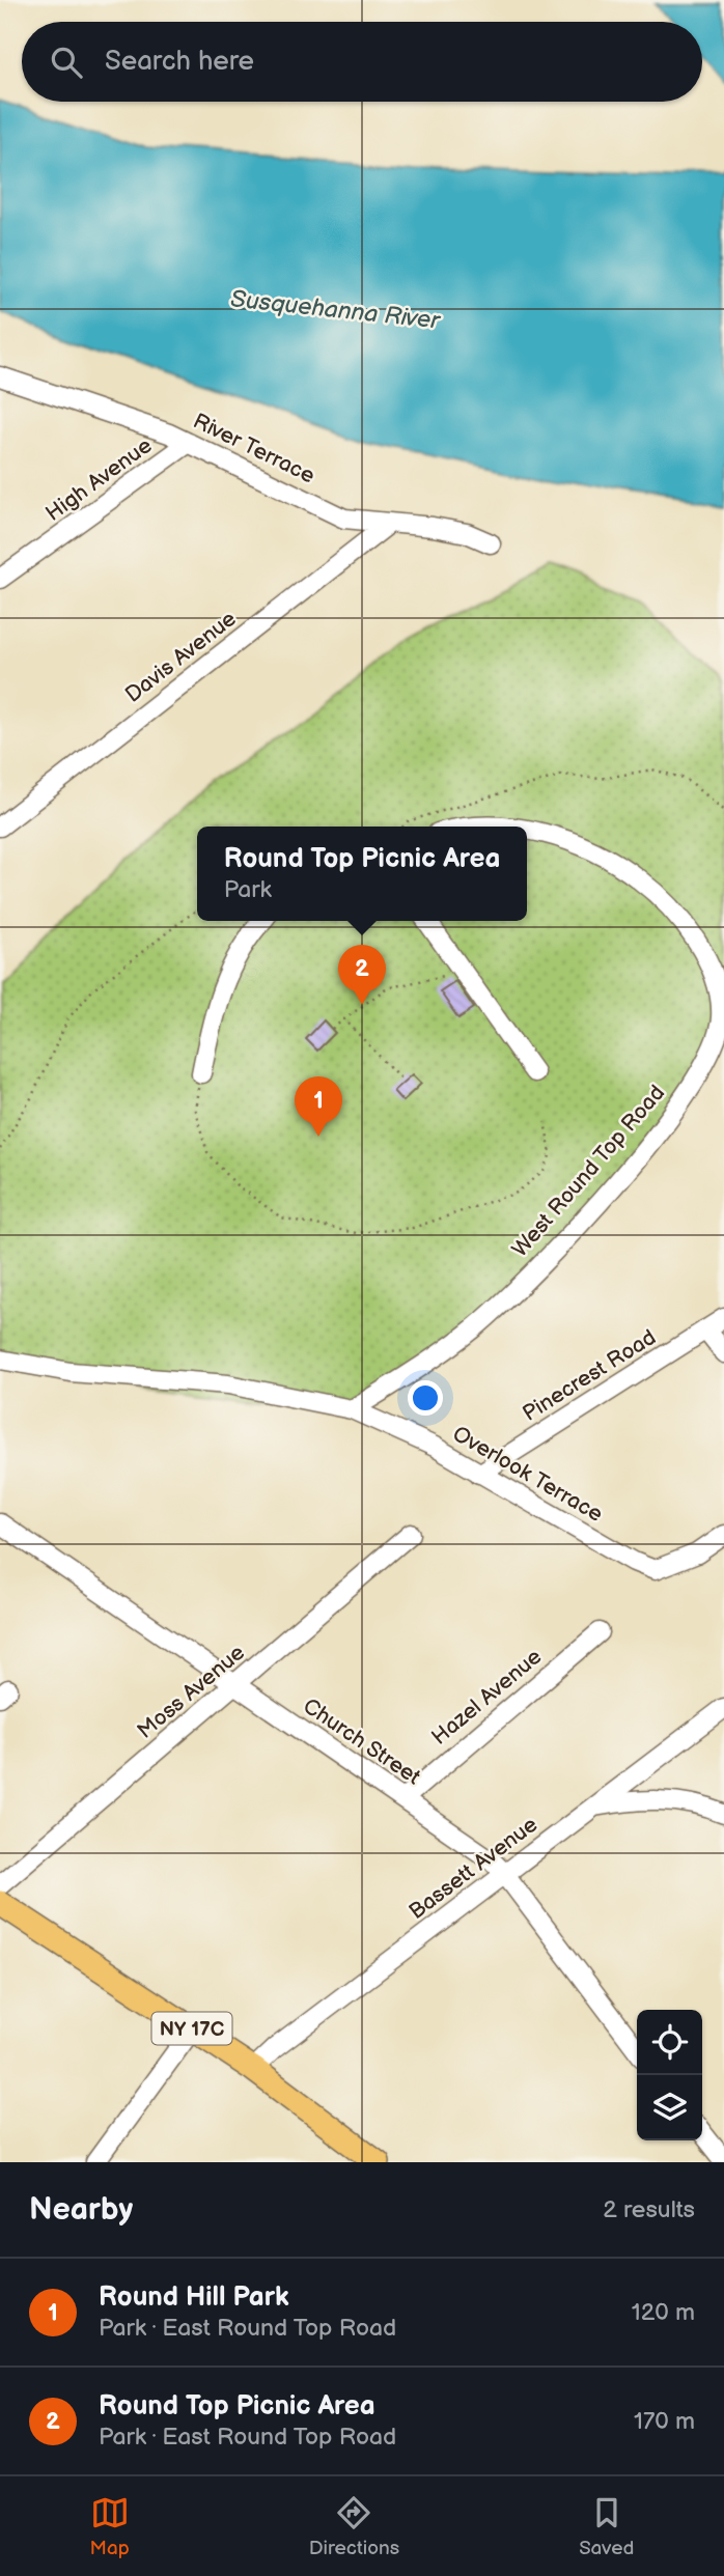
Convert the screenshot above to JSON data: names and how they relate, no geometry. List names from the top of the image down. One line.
{"streets":{"main road":["NY 17C"],"street":["River Terrace","High Avenue","Davis Avenue","West Round Top Road","Pinecrest Road","Overlook Terrace","Moss Avenue","Hazel Avenue","Church Street","Bassett Avenue"]},"crossings":[["River Terrace","High Avenue"],["River Terrace","Davis Avenue"],["West Round Top Road","Overlook Terrace"],["Pinecrest Road","Overlook Terrace"],["Moss Avenue","Church Street"],["Moss Avenue","NY 17C"],["Hazel Avenue","Church Street"],["Church Street","Bassett Avenue"],["Bassett Avenue","NY 17C"]],"water":["Susquehanna River"],"page":{"search":"Search here","popup":["Round Top Picnic Area","Park"],"pins":["2","1"],"heading":["Nearby","2 results"],"list":[{"mark":"1","name":"Round Hill Park","note":"Park · East Round Top Road","value":"120 m"},{"mark":"2","name":"Round Top Picnic Area","note":"Park · East Round Top Road","value":"170 m"}],"nav":["Map","Directions","Saved"]}}
